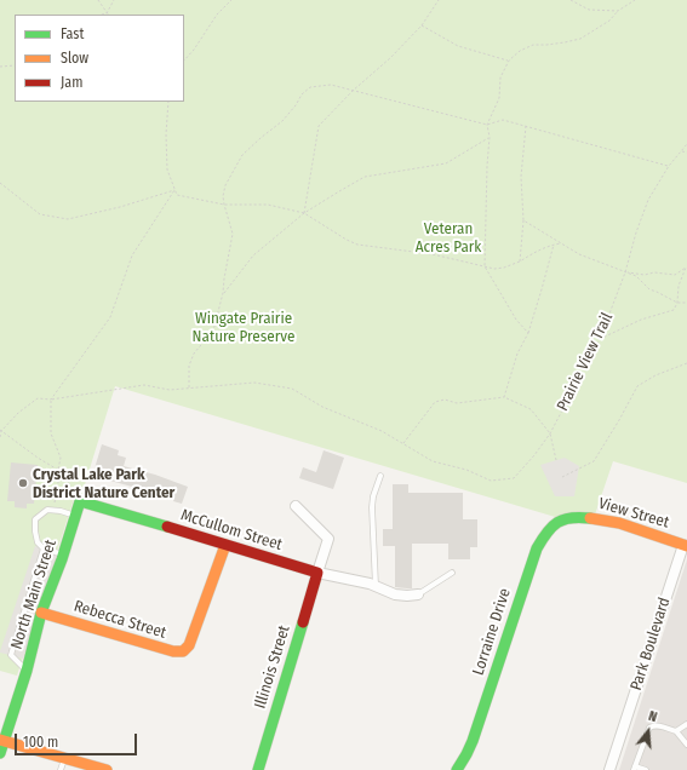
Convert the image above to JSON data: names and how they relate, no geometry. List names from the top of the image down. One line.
{"streets":{"street":["View Street","McCullom Street","North Main Street","Rebecca Street","Lorraine Drive","Park Boulevard","Illinois Street"],"path":["Prairie View Trail"]},"crossings":[["View Street","Lorraine Drive"],["View Street","Park Boulevard"],["McCullom Street","North Main Street"],["McCullom Street","Rebecca Street"],["McCullom Street","Illinois Street"],["North Main Street","Rebecca Street"]],"parks":["Veteran Acres Park","Wingate Prairie Nature Preserve"],"places":["Crystal Lake Park District Nature Center"],"legend":["Fast","Slow","Jam"],"scale_bar":"100 m","north":"top"}
